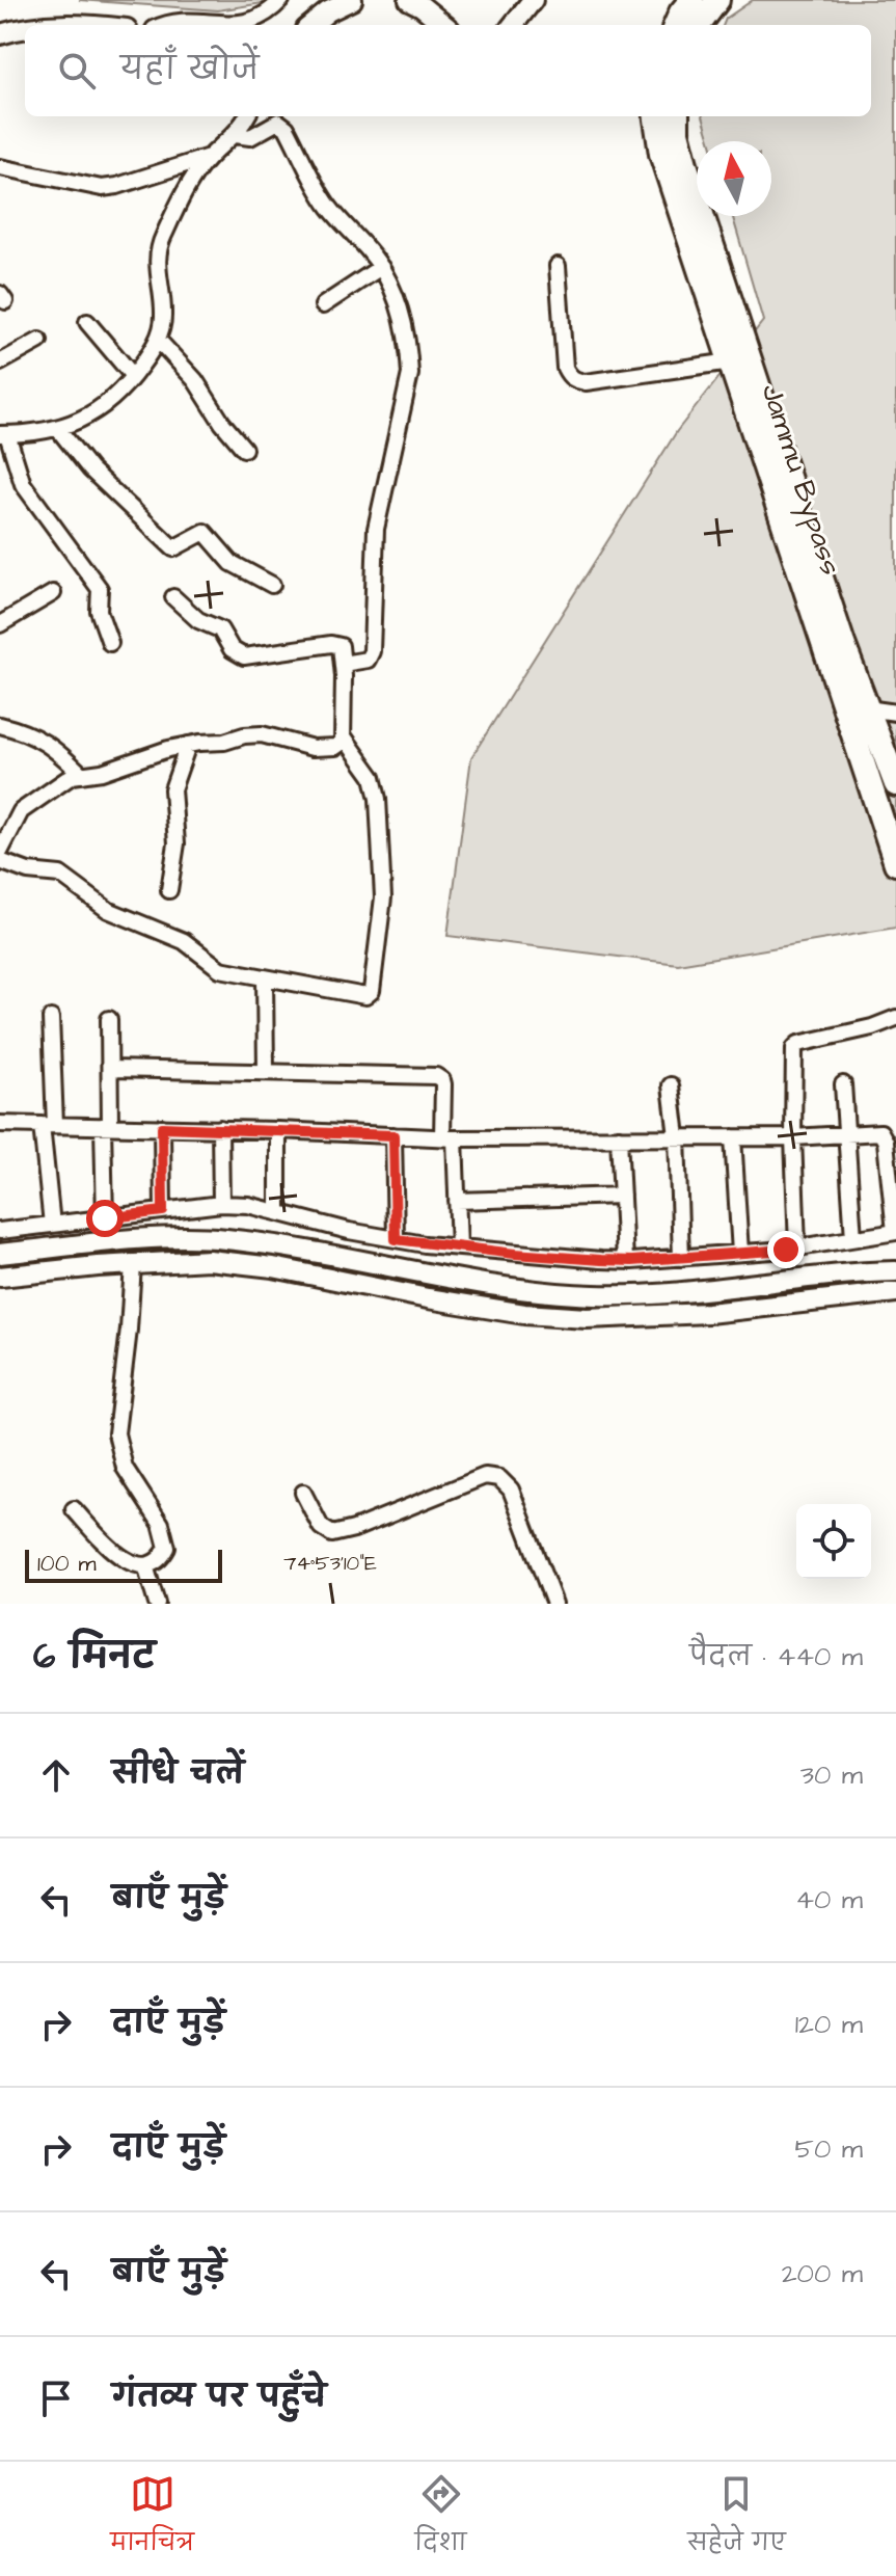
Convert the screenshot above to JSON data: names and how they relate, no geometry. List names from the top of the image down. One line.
{"streets":{"highway":["Jammu Bypass"]},"scale_bar":"100 m","north":"top","page":{"search":"यहाँ खोजें","scale":"100 m","heading":["6 मिनट","पैदल · 440 m"],"list":[["सीधे चलें","30 m"],["बाएँ मुड़ें","40 m"],["दाएँ मुड़ें","120 m"],["दाएँ मुड़ें","50 m"],["बाएँ मुड़ें","200 m"],"गंतव्य पर पहुँचे"],"nav":["मानचित्र","दिशा","सहेजे गए"]},"coordinates":["74°53'10\"E"]}
